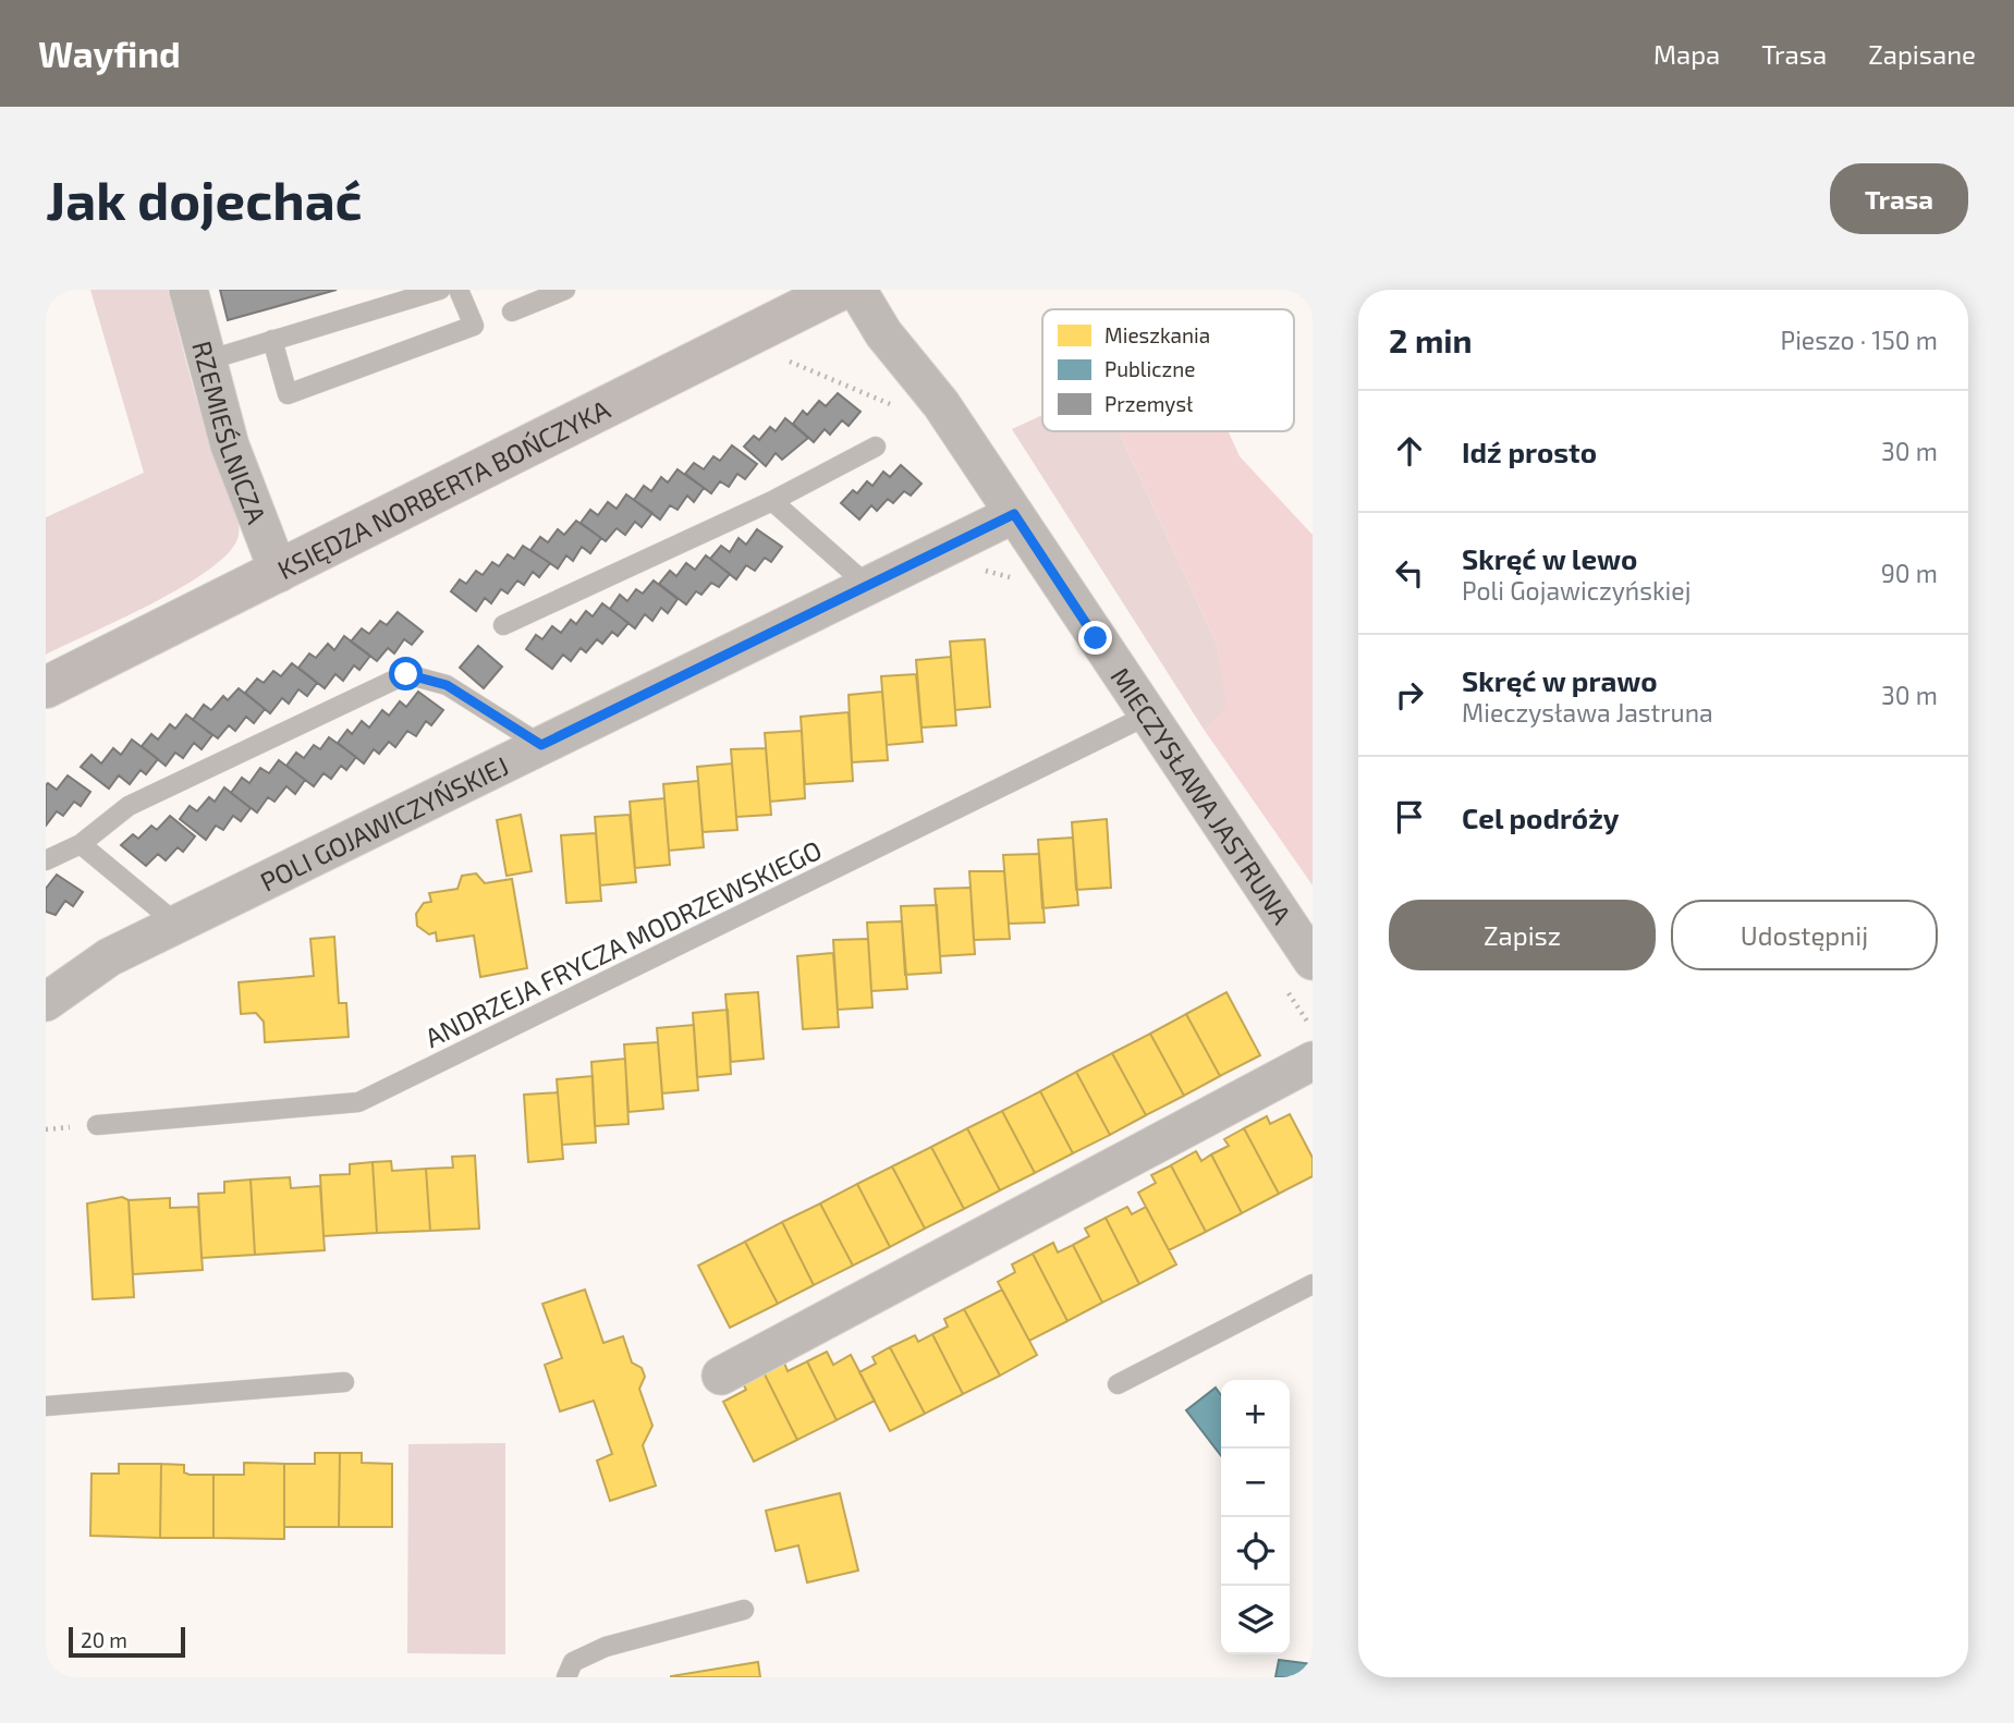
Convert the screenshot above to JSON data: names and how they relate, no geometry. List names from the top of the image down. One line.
{"streets":{"street":["RZEMIEŚLNICZA","KSIĘDZA NORBERTA BOŃCZYKA","MIECZYSŁAWA JASTRUNA","POLI GOJAWICZYŃSKIEJ"],"lane":["ANDRZEJA FRYCZA MODRZEWSKIEGO"]},"crossings":[["RZEMIEŚLNICZA","KSIĘDZA NORBERTA BOŃCZYKA"],["MIECZYSŁAWA JASTRUNA","POLI GOJAWICZYŃSKIEJ"],["MIECZYSŁAWA JASTRUNA","ANDRZEJA FRYCZA MODRZEWSKIEGO"]],"legend":["Mieszkania","Publiczne","Przemysł"],"scale_bar":"20 m","page":{"header":"Wayfind","nav":["Mapa","Trasa","Zapisane"],"buttons":["Trasa",["Zapisz","Udostępnij"]],"title":"Jak dojechać","heading":["2 min","Pieszo · 150 m"],"list":[["Idź prosto","30 m"],["Skręć w lewo","Poli Gojawiczyńskiej","90 m"],["Skręć w prawo","Mieczysława Jastruna","30 m"],"Cel podróży"],"map_buttons":["+","−"],"scale":"20 m"}}
